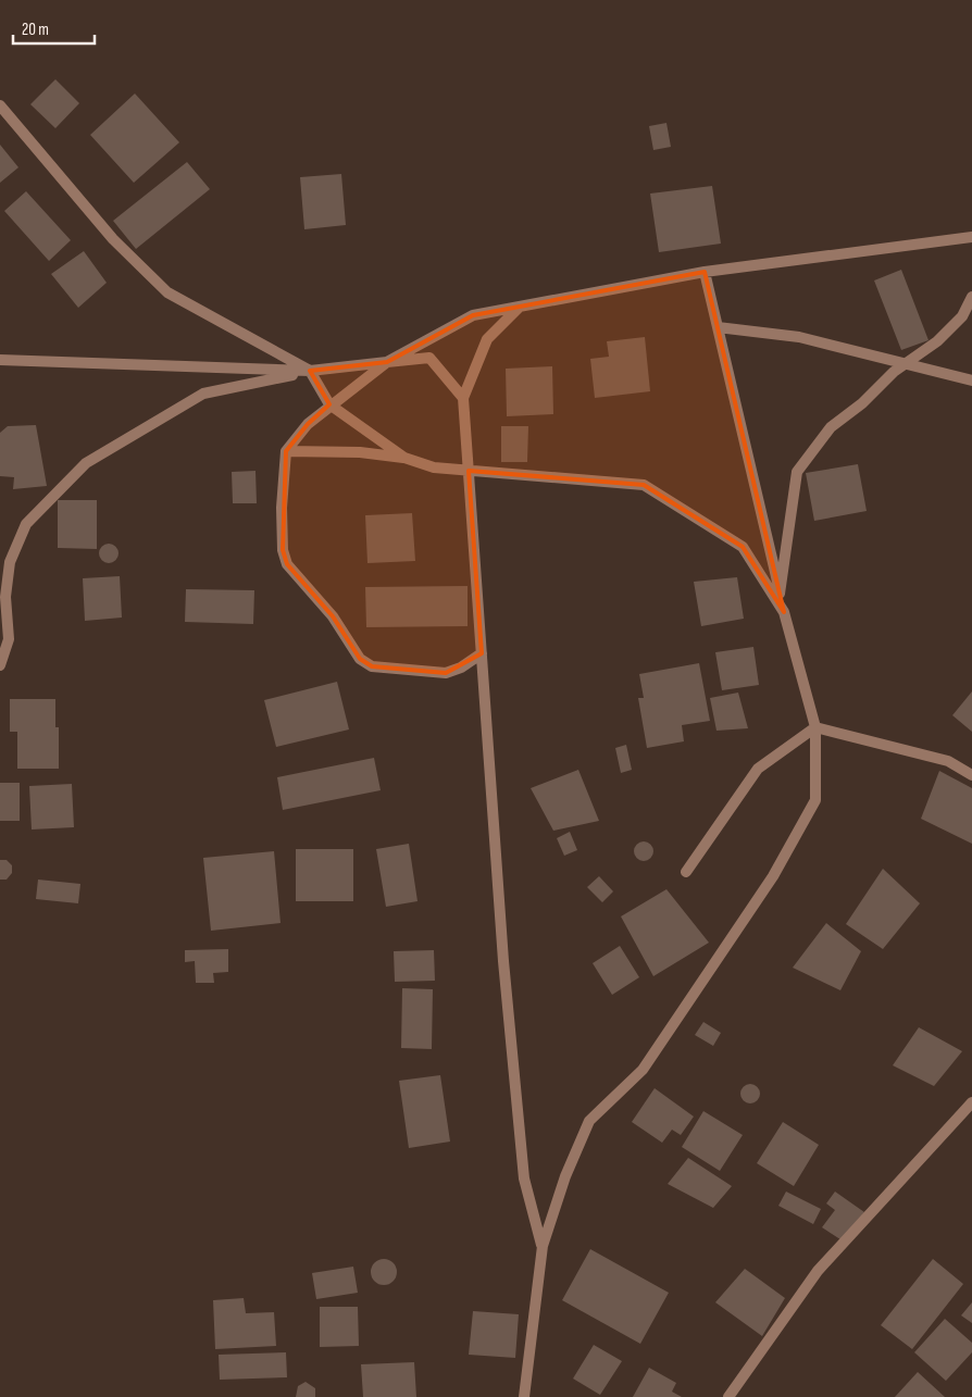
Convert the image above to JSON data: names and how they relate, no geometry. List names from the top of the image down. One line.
{"scale_bar":"20 m"}
